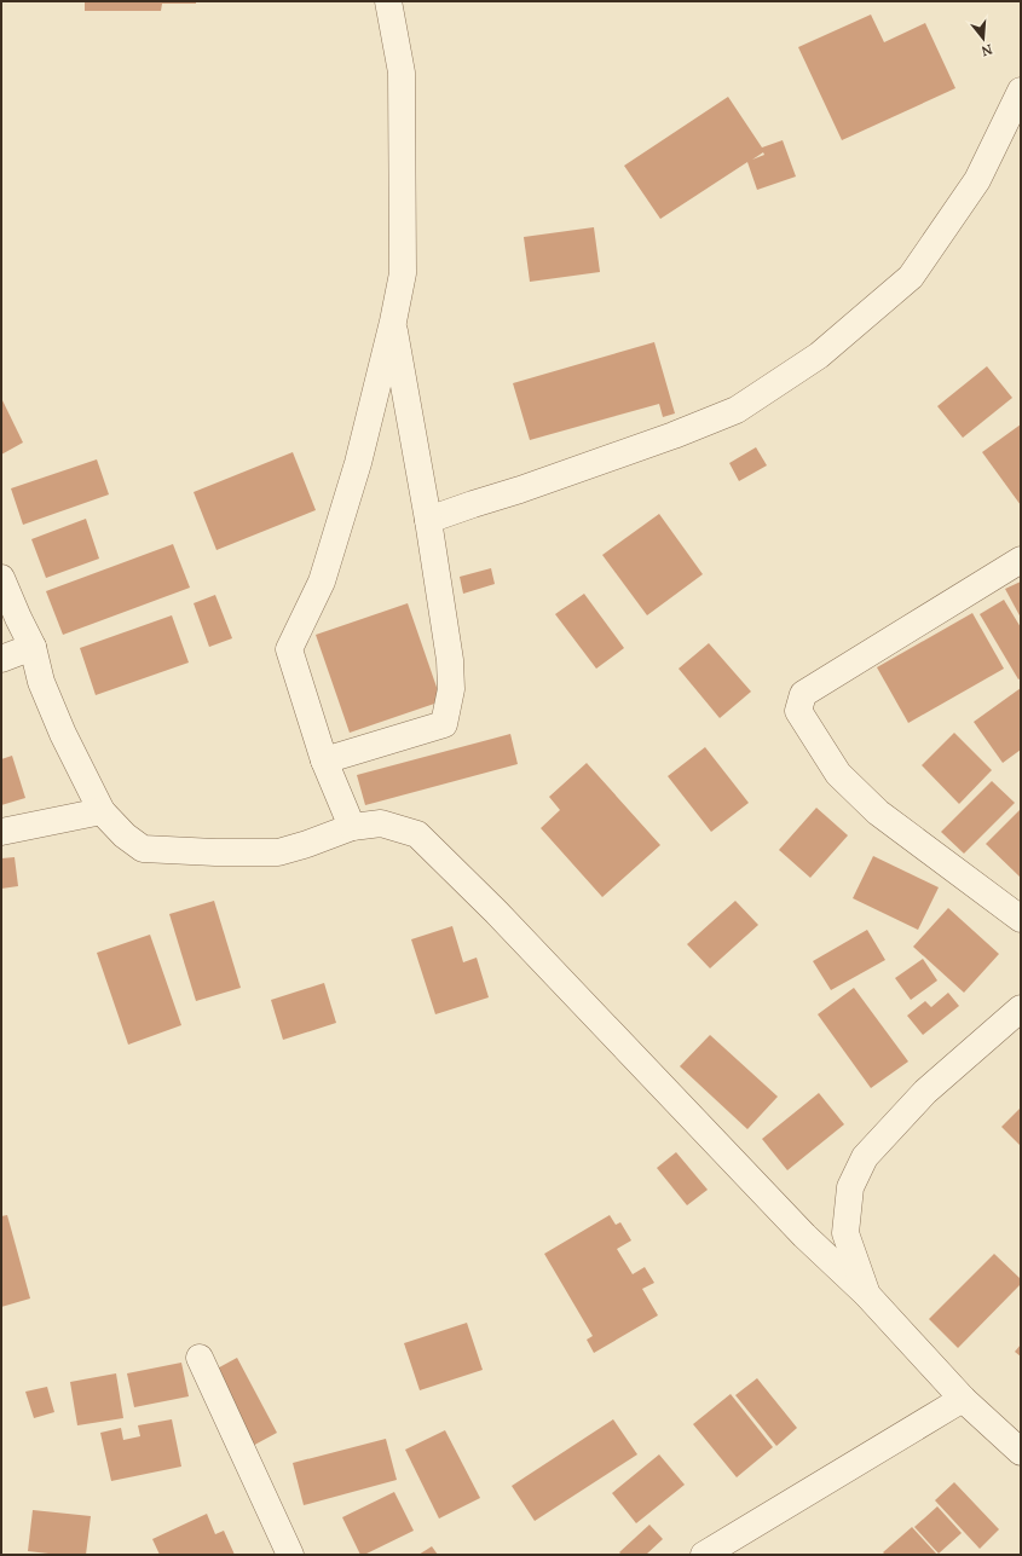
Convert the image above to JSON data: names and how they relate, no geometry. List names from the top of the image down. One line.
{"north":"bottom"}
